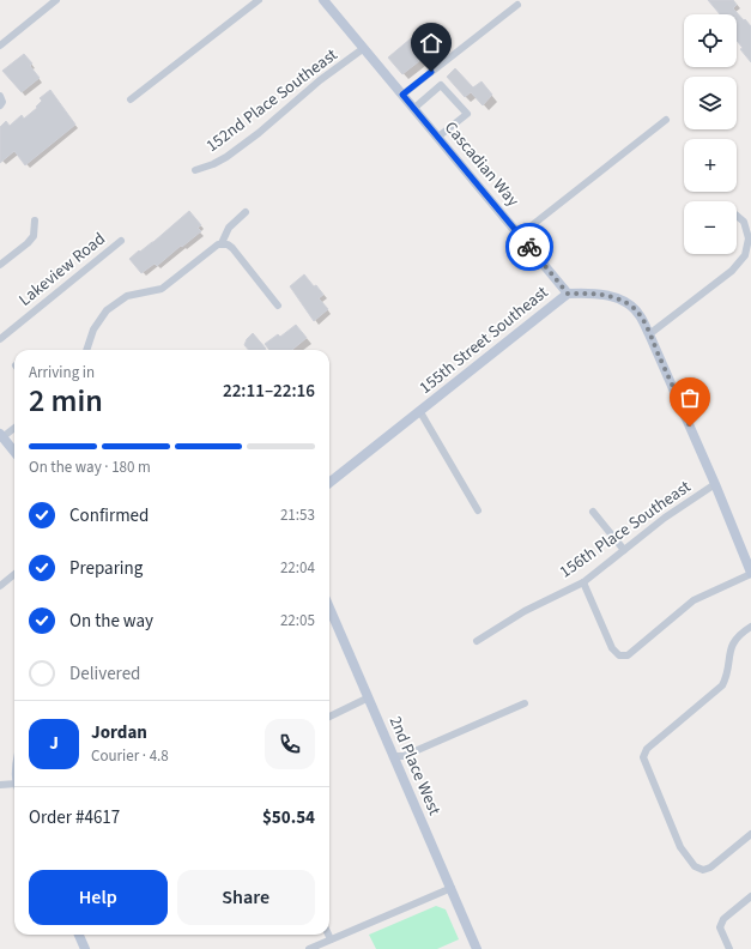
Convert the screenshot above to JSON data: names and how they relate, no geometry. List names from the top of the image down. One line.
{"streets":{"street":["152nd Place Southeast","Cascadian Way","Lakeview Road","155th Street Southeast","156th Place Southeast","2nd Place West"]},"crossings":[["152nd Place Southeast","Cascadian Way"],["Cascadian Way","155th Street Southeast"]],"page":{"map_buttons":["+","−"],"heading":["2 min","Arriving in","22:11–22:16"],"panel":["Jordan","Courier · 4.8","Order #4617","$50.54"],"bar":"On the way · 180 m","list":[["Confirmed","21:53"],["Preparing","22:04"],["On the way","22:05"],"Delivered"],"round":"J","buttons":["Help","Share"]}}
